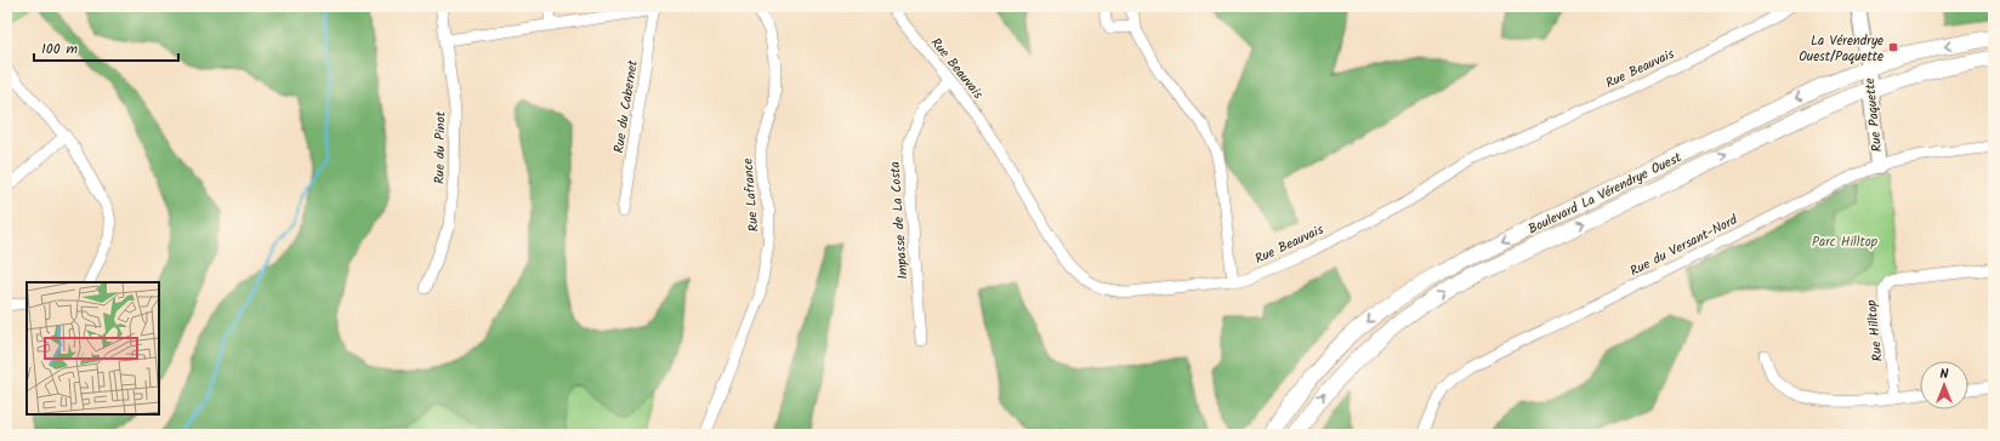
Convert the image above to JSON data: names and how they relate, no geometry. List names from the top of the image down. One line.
{"streets":{"main road":["Boulevard La Vérendrye Ouest"],"street":["Rue Beauvais","Rue du Cabernet","Rue Paquette","Rue du Pinot","Rue Lafrance","Impasse de La Costa","Rue du Versant-Nord","Rue Hilltop"]},"crossings":[["Rue Beauvais","Impasse de La Costa"],["Rue Paquette","Boulevard La Vérendrye Ouest"],["Rue Paquette","Rue du Versant-Nord"]],"parks":["Parc Hilltop"],"places":{"transit":["La Vérendrye Ouest/Paquette"]},"scale_bar":"100 m","north":"top"}
